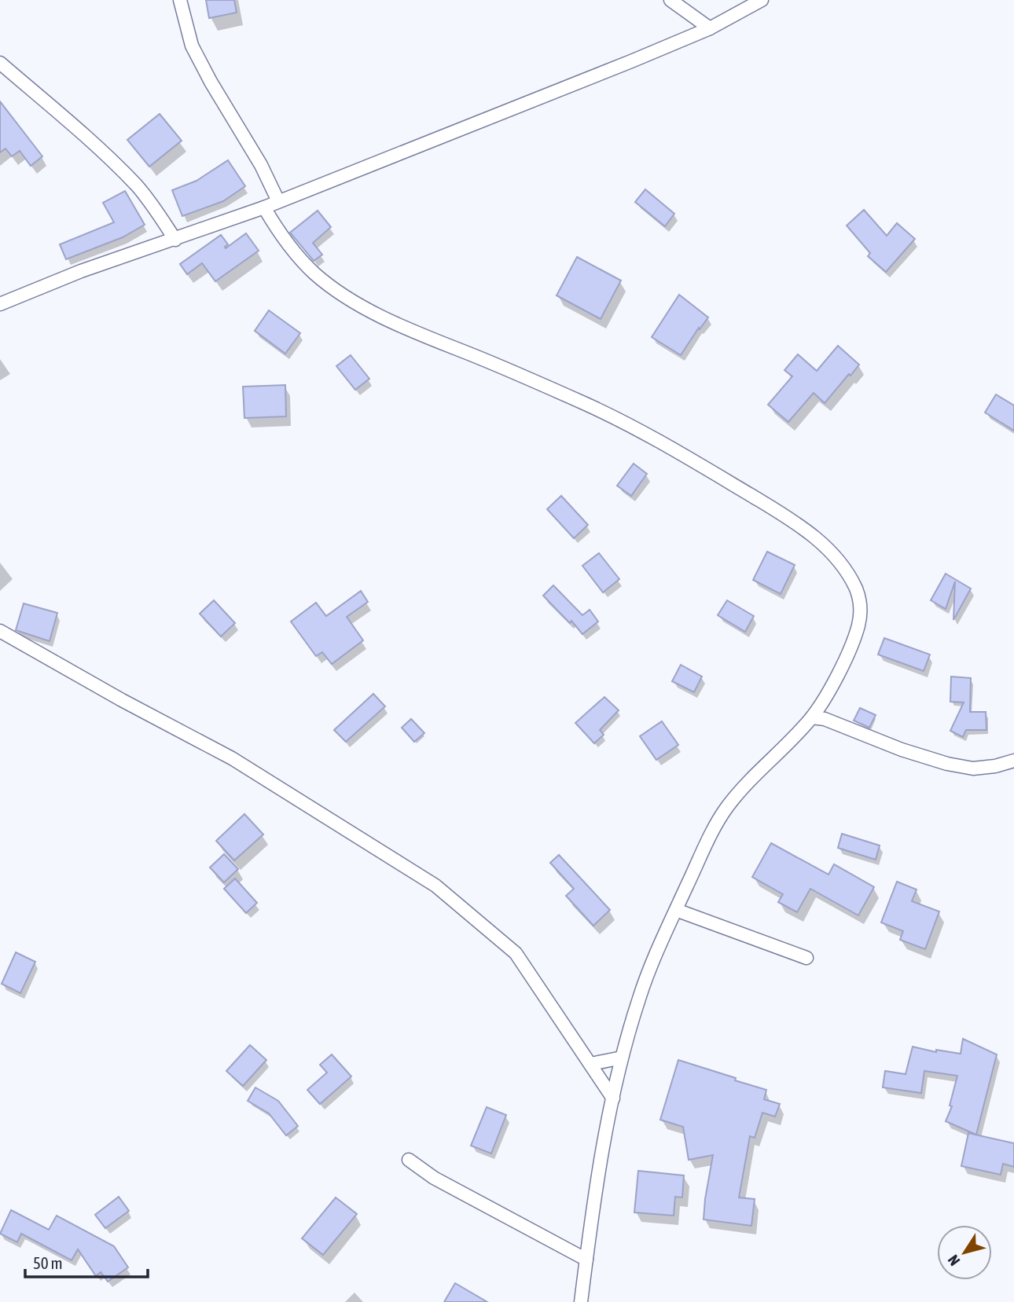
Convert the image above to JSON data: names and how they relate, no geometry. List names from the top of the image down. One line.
{"scale_bar":"50 m","north":"bottom left"}
